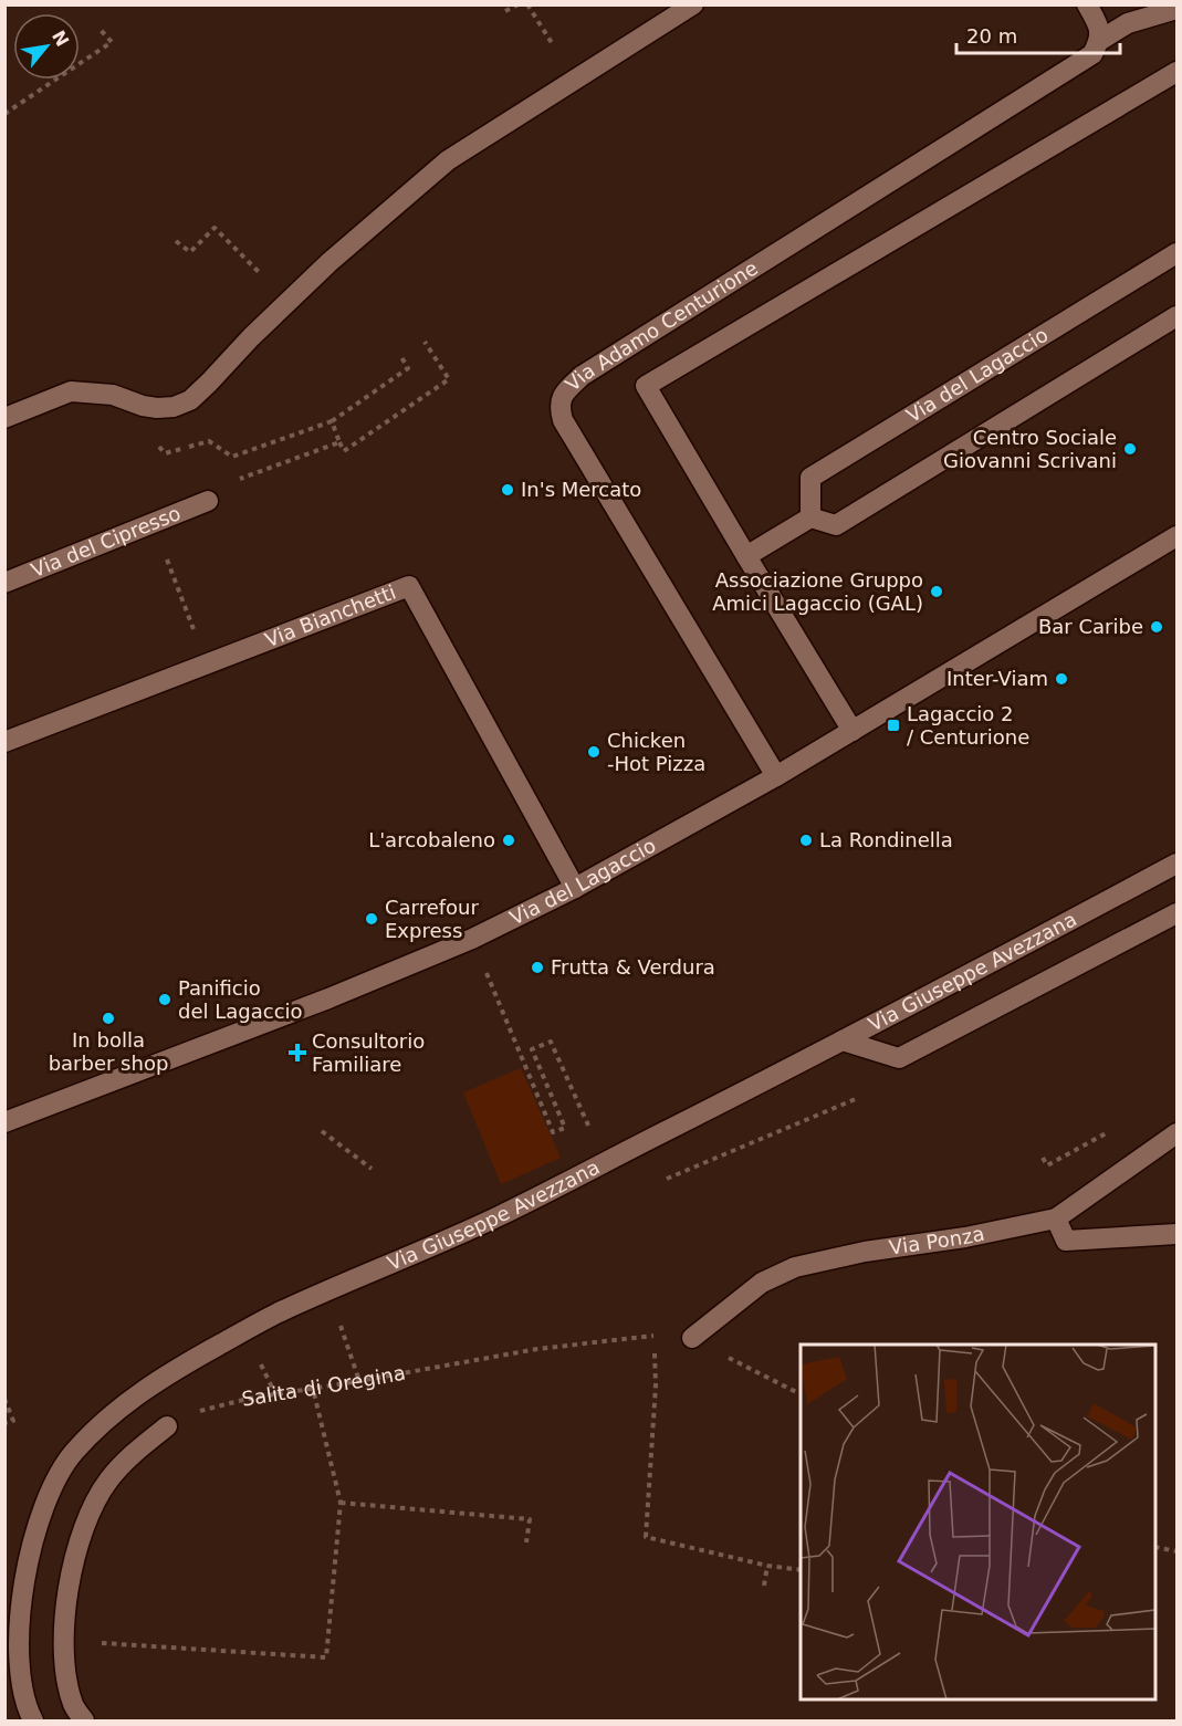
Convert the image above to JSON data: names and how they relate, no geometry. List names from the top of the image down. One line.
{"streets":{"street":["Via Adamo Centurione","Via del Lagaccio","Via del Cipresso","Via Bianchetti","Via Giuseppe Avezzana","Via Ponza"],"path":["Salita di Oregina"]},"crossings":[["Via Adamo Centurione","Via del Lagaccio"],["Via del Lagaccio","Via Bianchetti"],["Via Ponza","Salita di Oregina"]],"places":{"other":["Centro Sociale Giovanni Scrivani","In's Mercato","Associazione Gruppo Amici Lagaccio (GAL)","Bar Caribe","Inter-Viam","Chicken -Hot Pizza","L'arcobaleno","La Rondinella","Carrefour Express","Frutta & Verdura","Panificio del Lagaccio","In bolla barber shop"],"transit":["Lagaccio 2 / Centurione"],"health":["Consultorio Familiare"]},"scale_bar":"20 m","north":"top right"}
